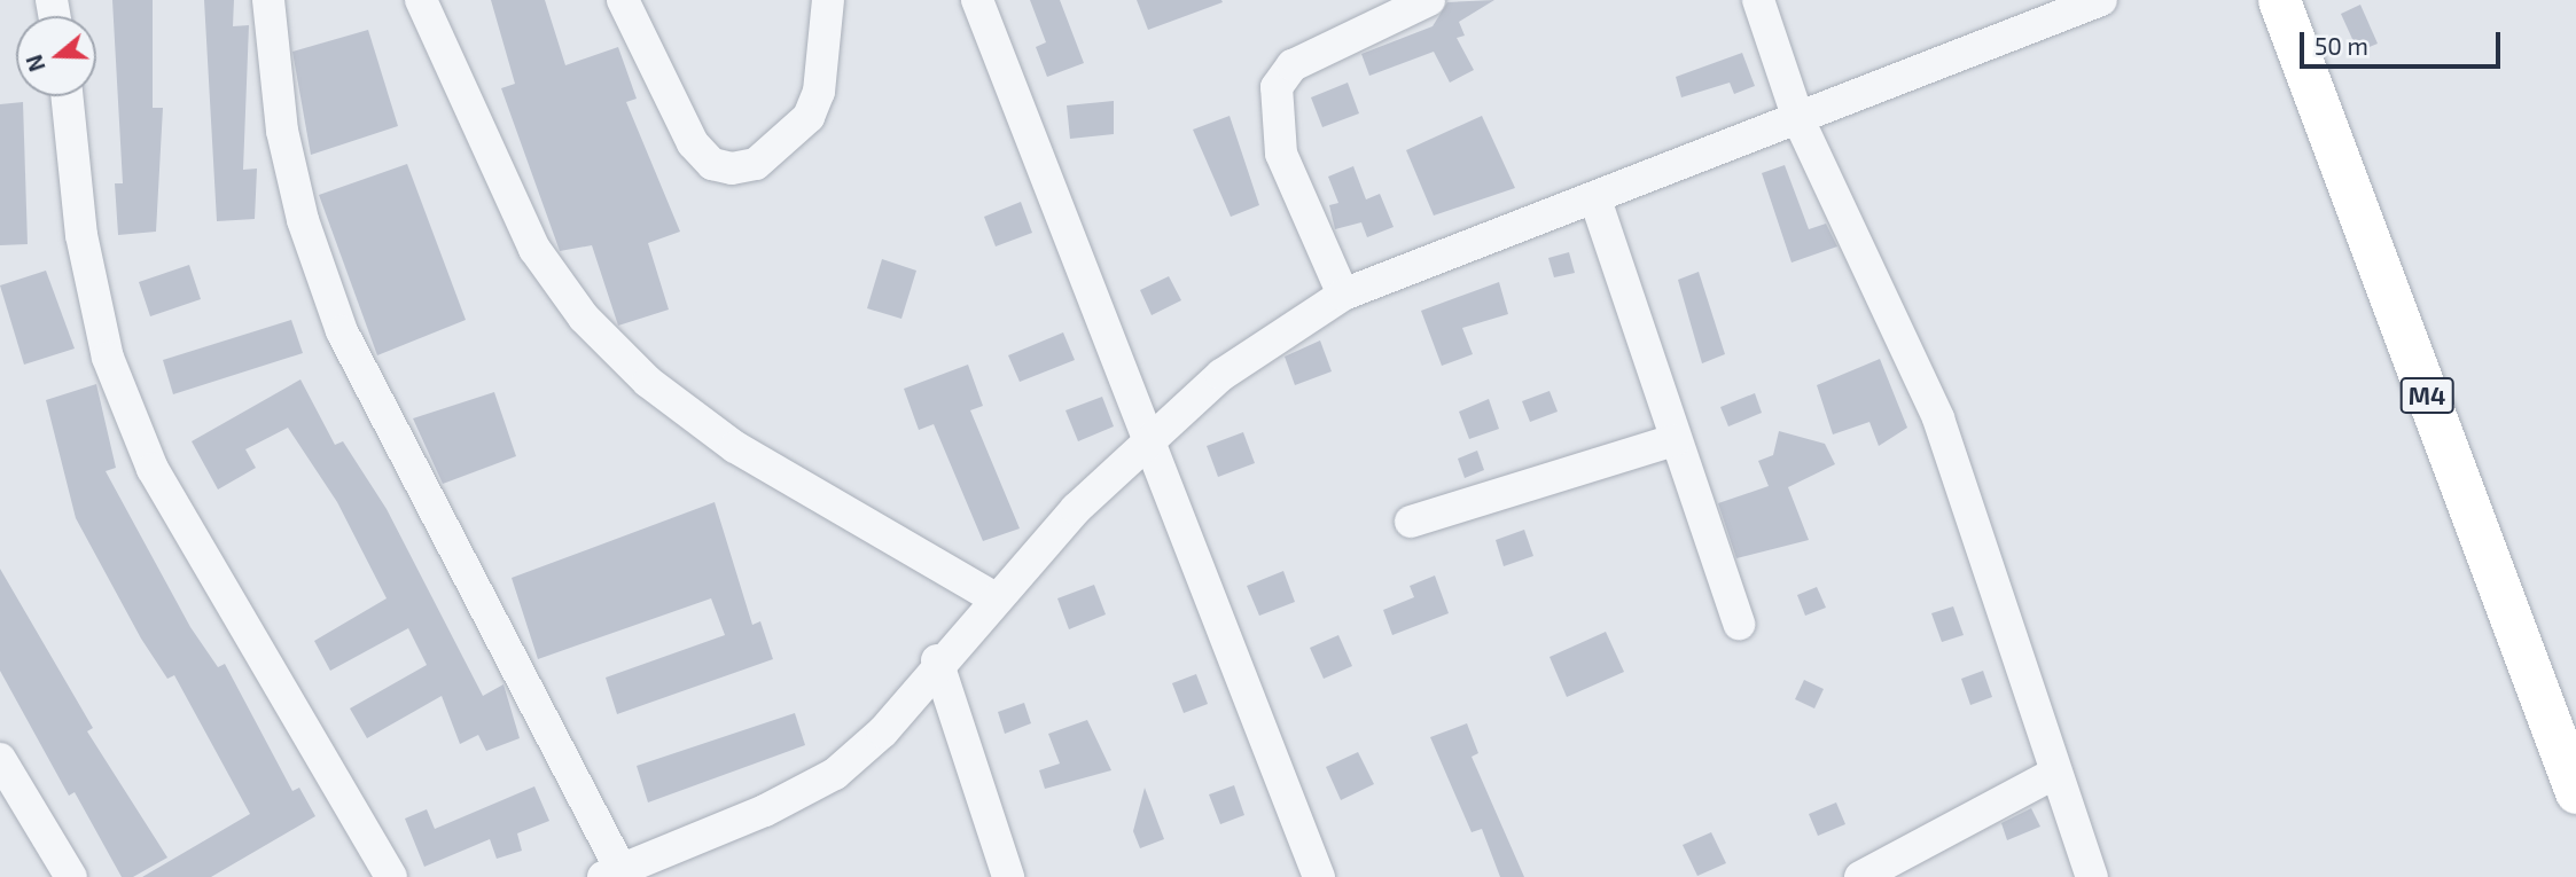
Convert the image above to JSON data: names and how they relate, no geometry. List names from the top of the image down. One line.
{"streets":{"main road":["M4"]},"scale_bar":"50 m","north":"left"}
